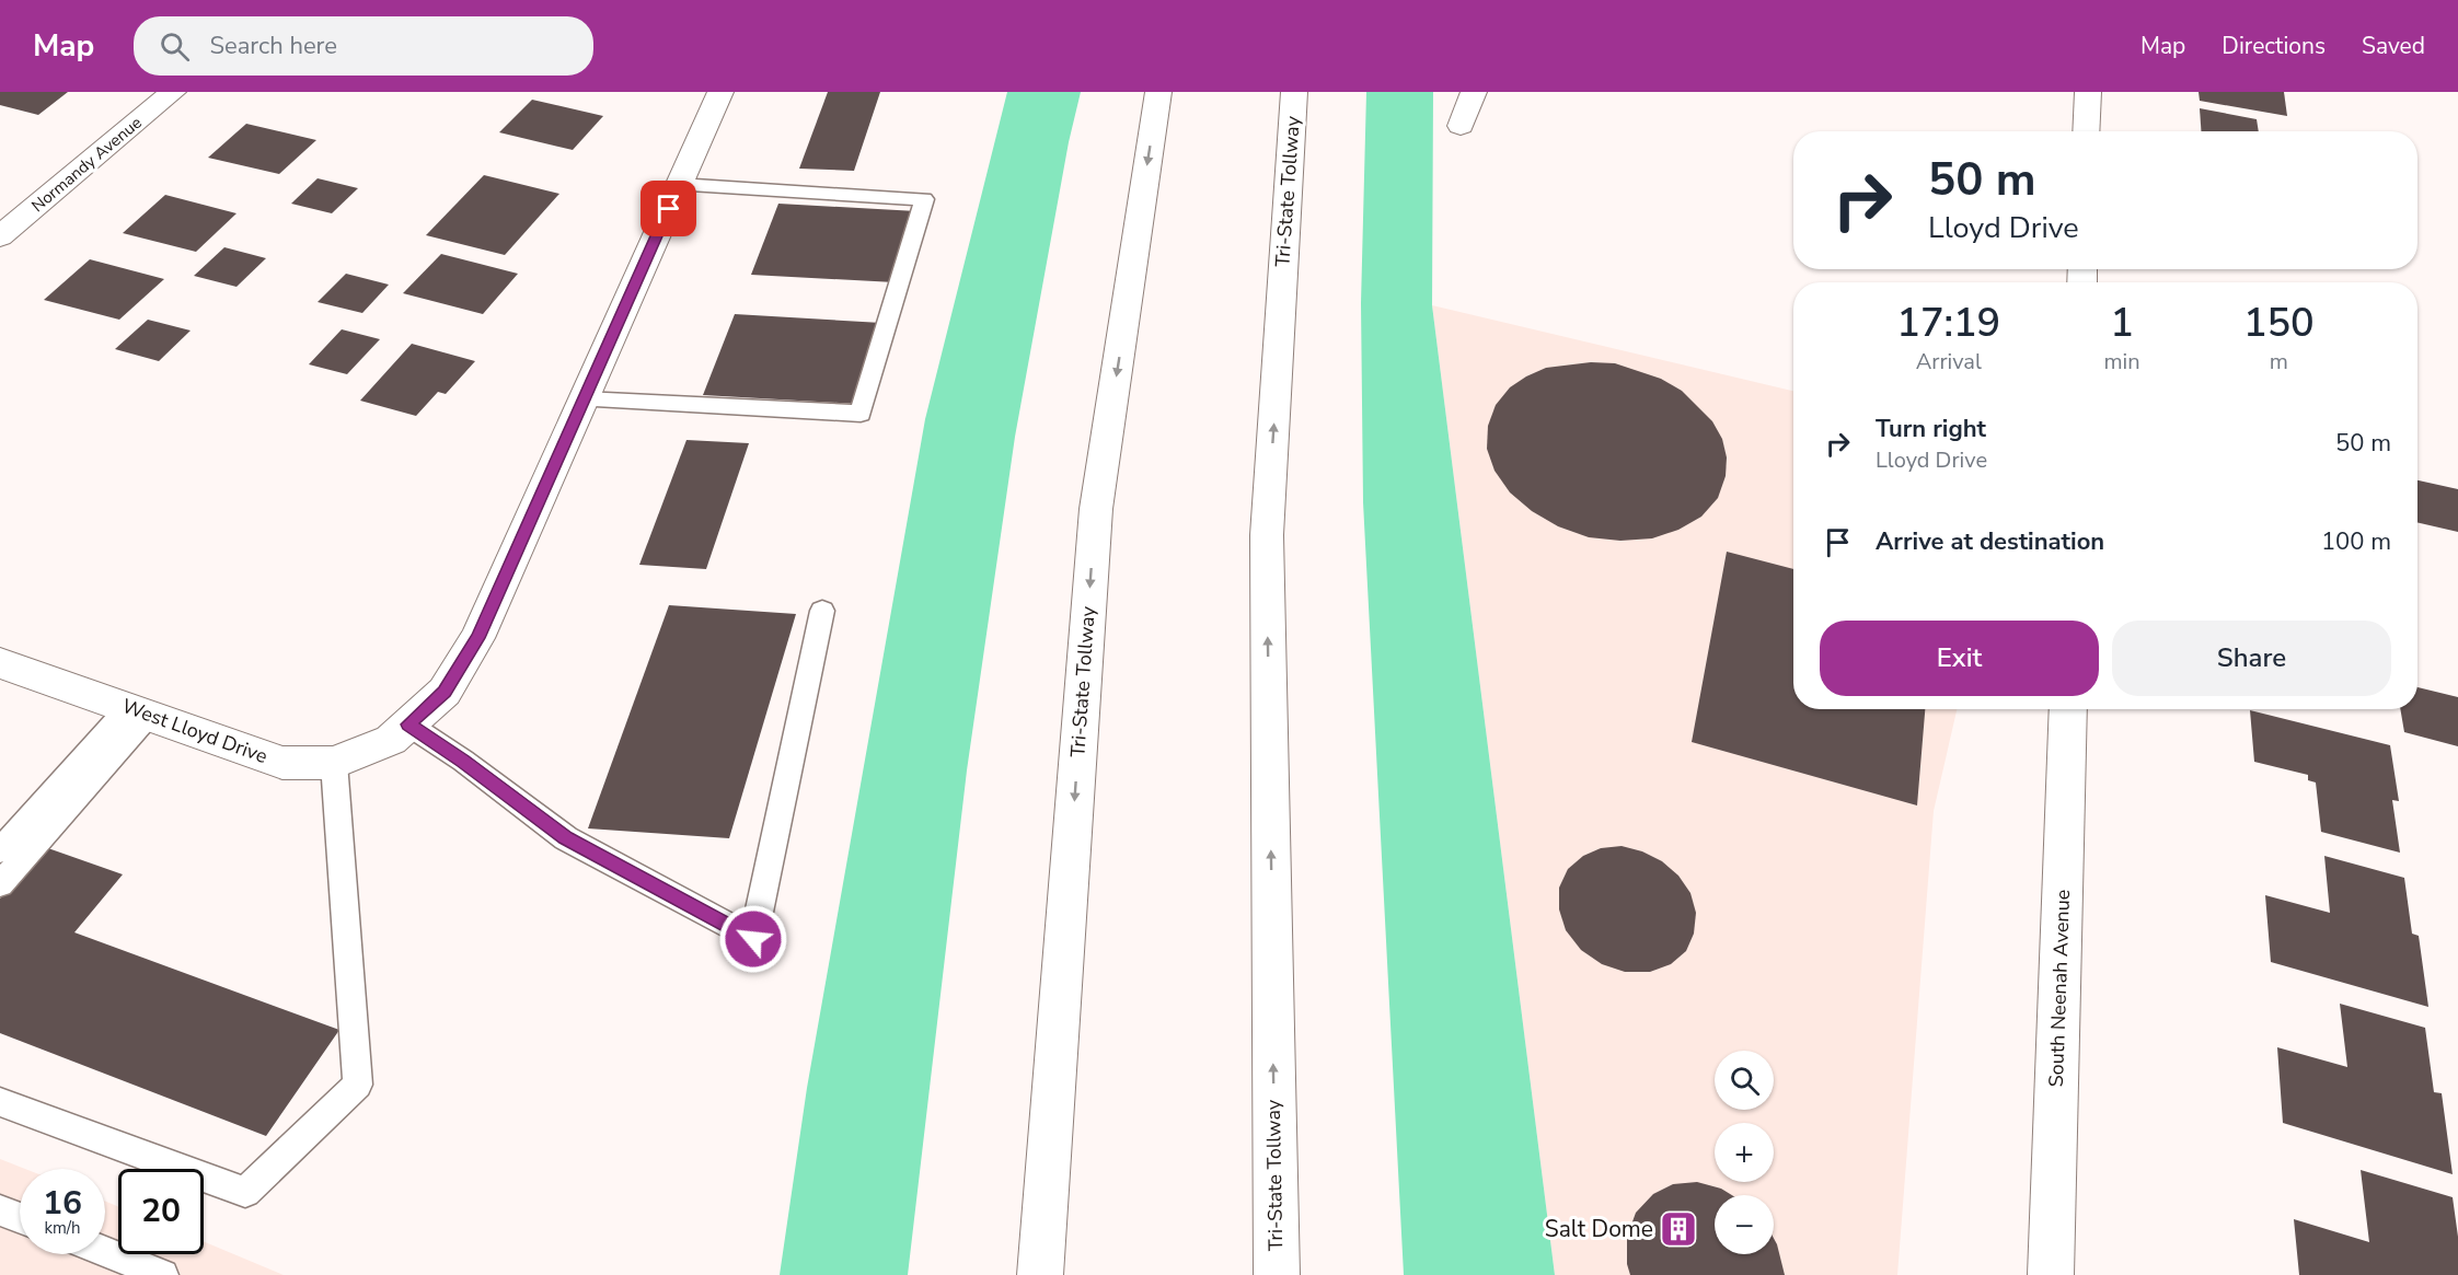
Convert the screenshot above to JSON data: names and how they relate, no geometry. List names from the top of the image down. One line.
{"streets":{"main road":["Normandy Avenue","Tri-State Tollway","West Lloyd Drive","South Neenah Avenue"]},"places":{"building":["Salt Dome"]},"page":{"header":"Map","search":"Search here","nav":["Map","Directions","Saved"],"turn":["50 m","Lloyd Drive"],"eta":["17:19","Arrival","1","min","150","m"],"list":[{"name":"Turn right","note":"Lloyd Drive","value":"50 m"},{"name":"Arrive at destination","value":"100 m"}],"buttons":["Exit","Share"],"map_buttons":["+","−"],"speed":"16 km/h","limit":"20"}}
